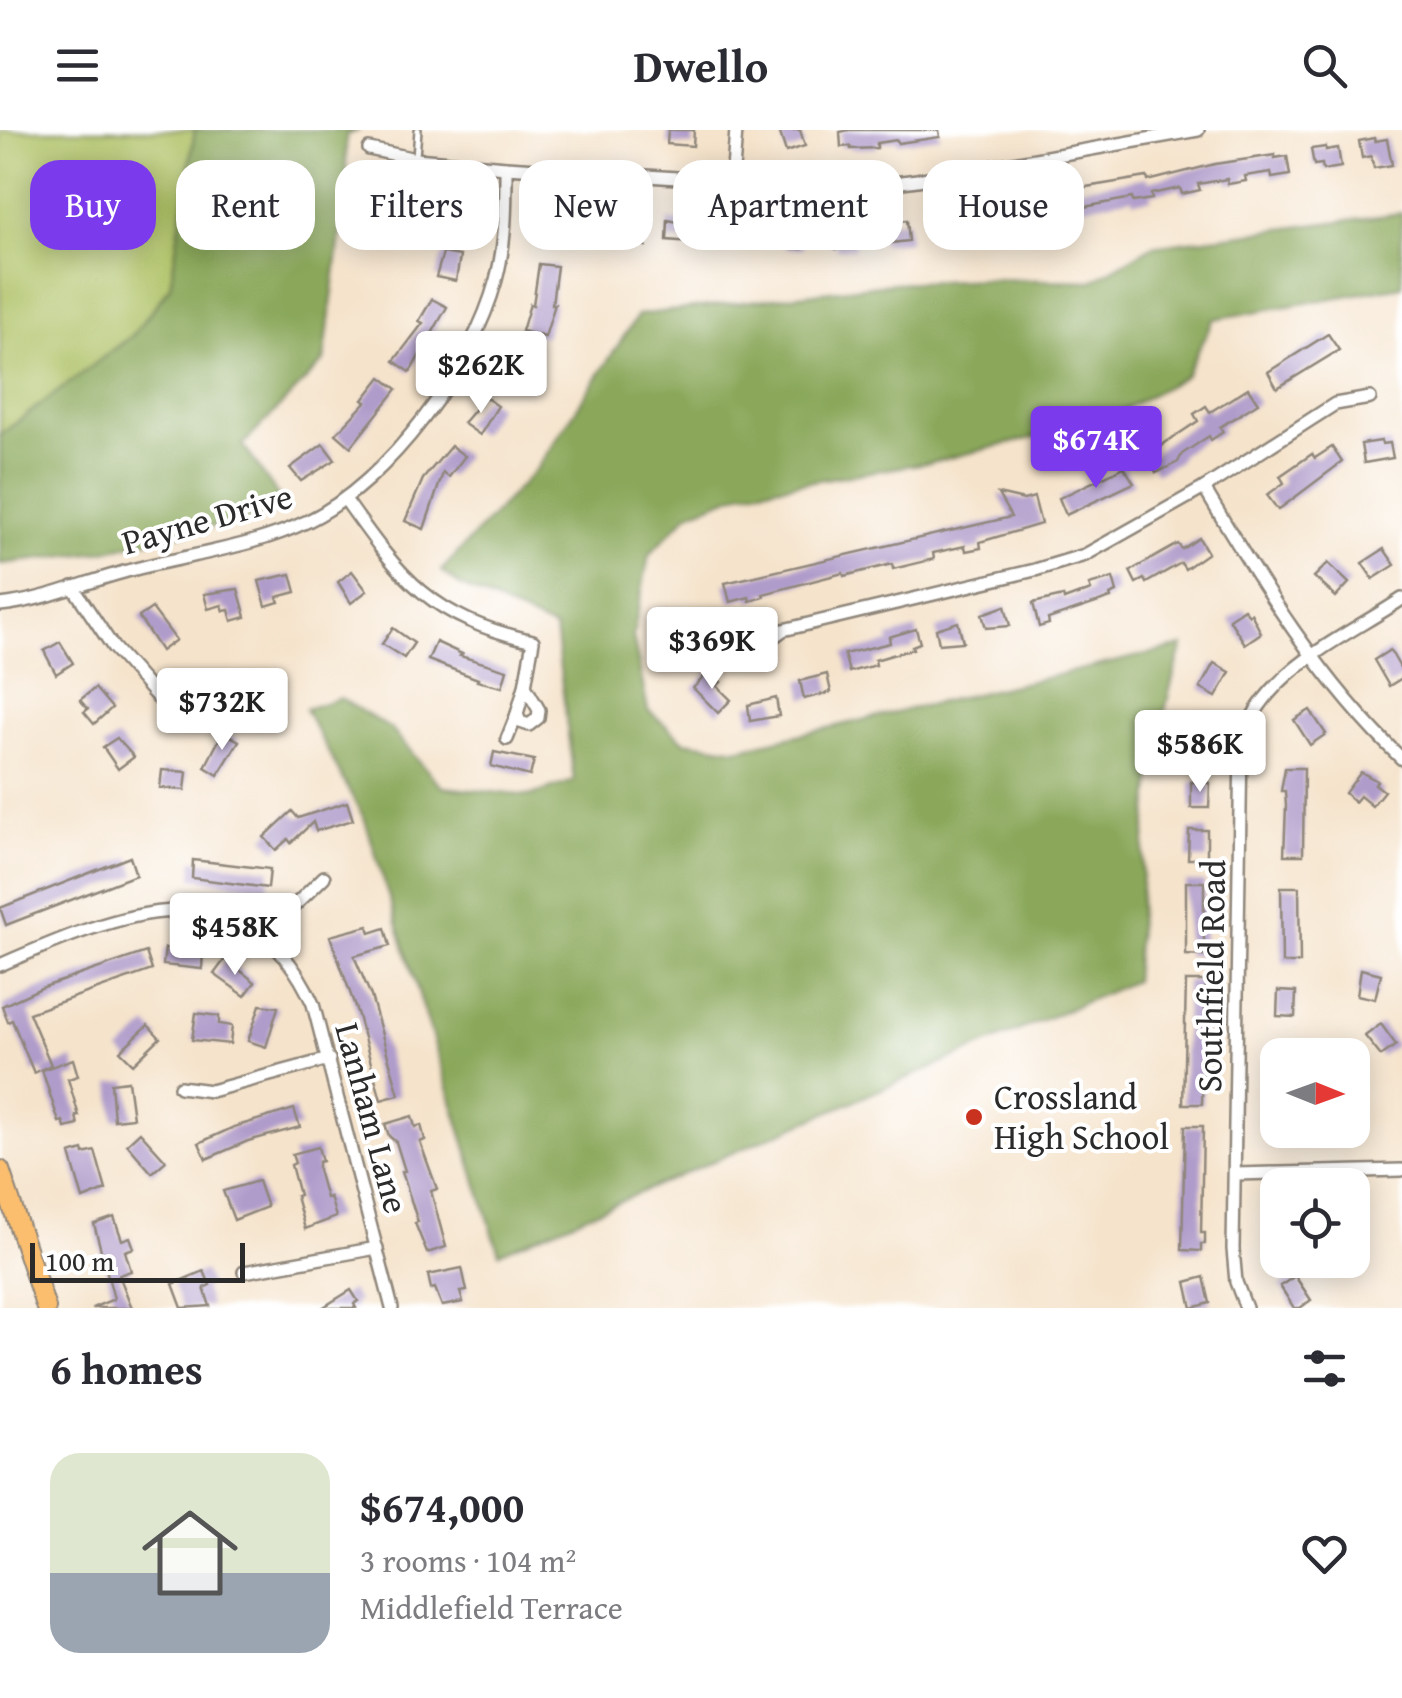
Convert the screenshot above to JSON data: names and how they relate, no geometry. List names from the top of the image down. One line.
{"streets":{"street":["Payne Drive","Southfield Road","Lanham Lane"]},"places":["Crossland High School"],"scale_bar":"100 m","north":"right","page":{"header":"Dwello","chip":["Buy","Rent","Filters","New","Apartment","House"],"price":["$262K","$674K","$369K","$732K","$586K","$458K"],"scale":"100 m","heading":"6 homes","list":[{"name":"$674,000","note":"3 rooms · 104 m² · Middlefield Terrace"}]}}
